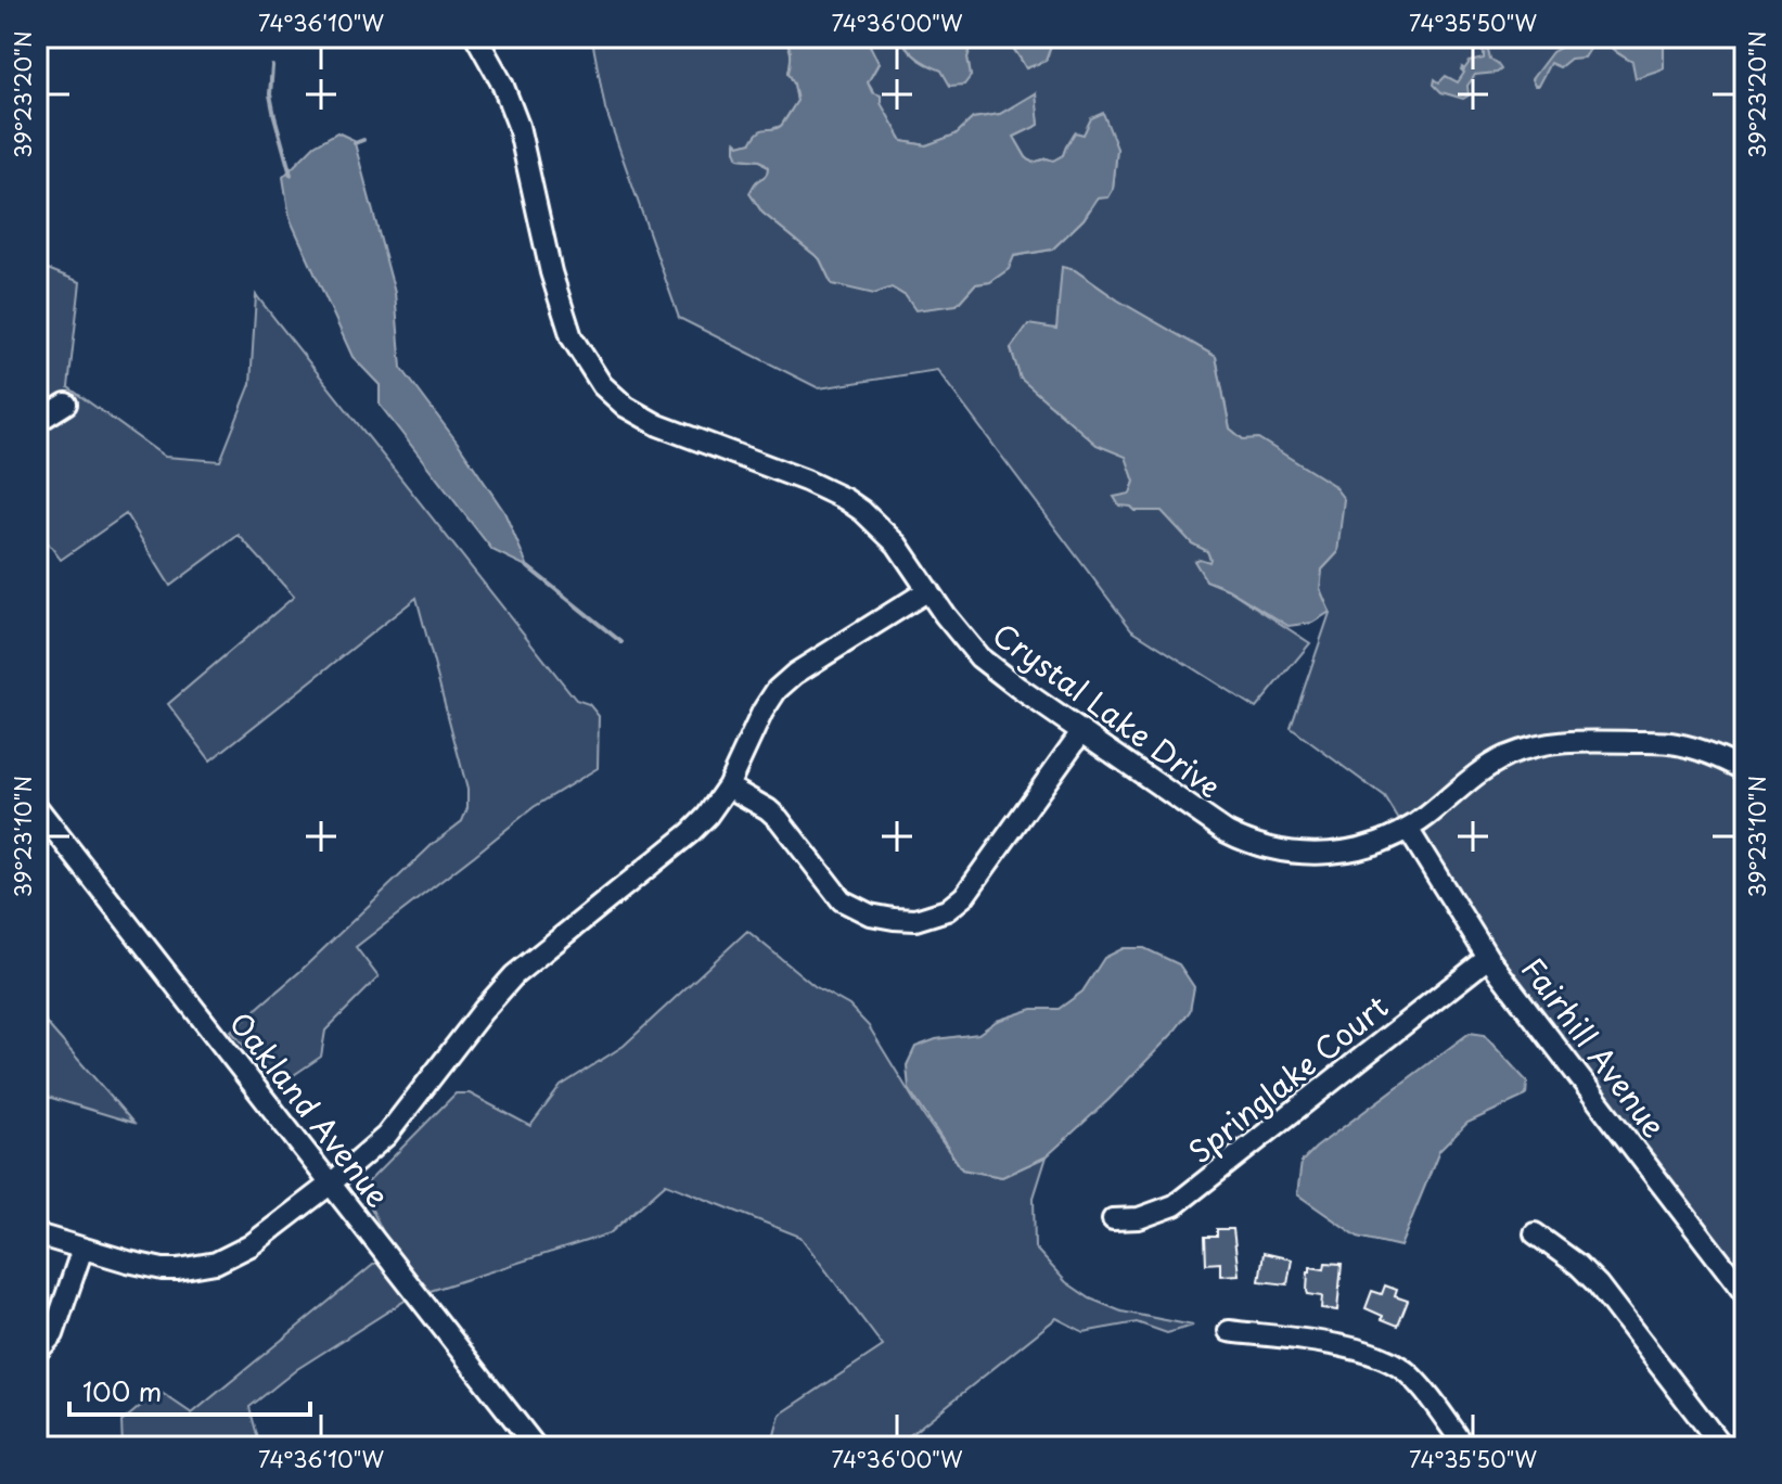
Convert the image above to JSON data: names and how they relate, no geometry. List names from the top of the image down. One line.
{"streets":{"street":["Crystal Lake Drive","Fairhill Avenue","Springlake Court","Oakland Avenue"]},"crossings":[["Crystal Lake Drive","Fairhill Avenue"],["Fairhill Avenue","Springlake Court"]],"scale_bar":"100 m","coordinates":["74°36'10\"W","74°36'00\"W","74°35'50\"W","39°23'20\"N","39°23'10\"N"]}
